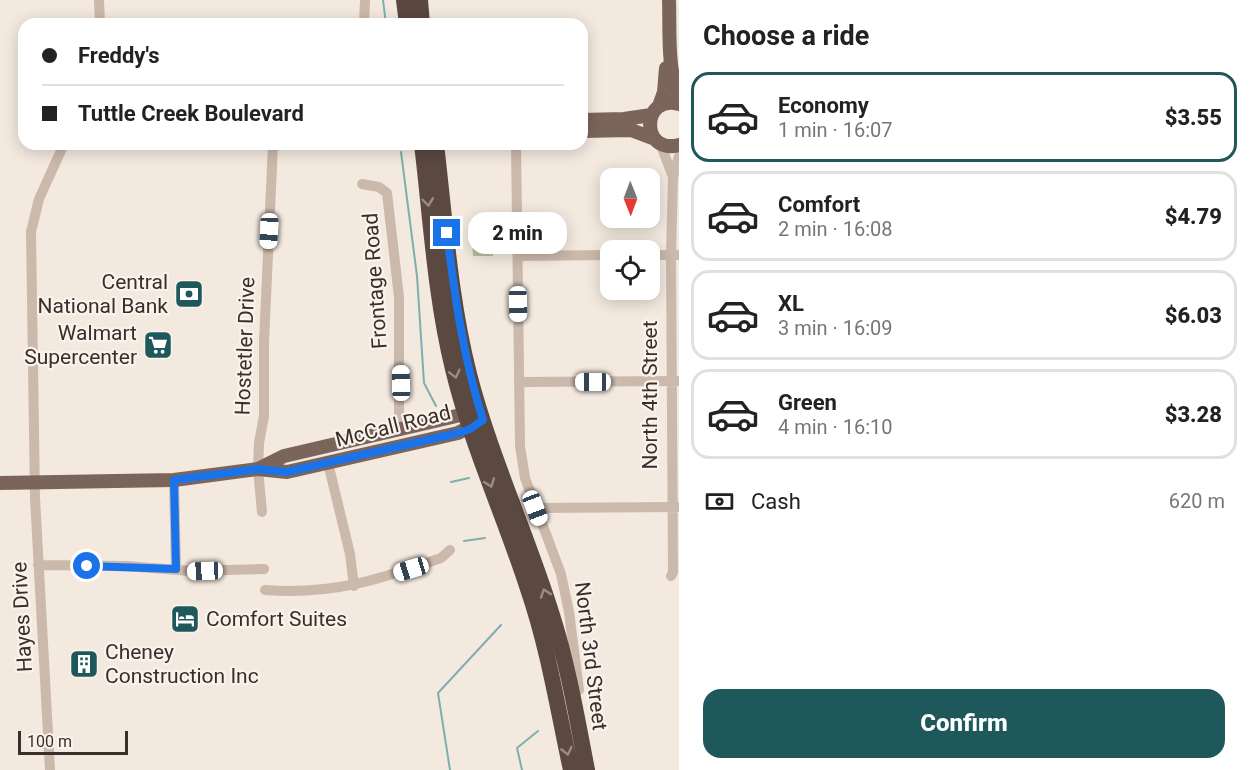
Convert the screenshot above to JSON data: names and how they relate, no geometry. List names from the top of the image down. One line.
{"streets":{"main road":["McCall Road"],"street":["Frontage Road","Hostetler Drive","North 4th Street","Hayes Drive","North 3rd Street"]},"crossings":[["Frontage Road","McCall Road"],["Hostetler Drive","McCall Road"],["McCall Road","Hayes Drive"]],"places":{"bank":["Central National Bank"],"supermarket":["Walmart Supercenter"],"hotel":["Comfort Suites"],"building":["Cheney Construction Inc"]},"scale_bar":"100 m","north":"bottom","page":{"heading":"Choose a ride","banner":["Freddy's","Tuttle Creek Boulevard"],"list":[{"name":"Economy","note":"1 min · 16:07","value":"$3.55"},{"name":"Comfort","note":"2 min · 16:08","value":"$4.79"},{"name":"XL","note":"3 min · 16:09","value":"$6.03"},{"name":"Green","note":"4 min · 16:10","value":"$3.28"}],"bubble":"2 min","pay":["Cash","620 m"],"buttons":"Confirm","scale":"100 m"}}
